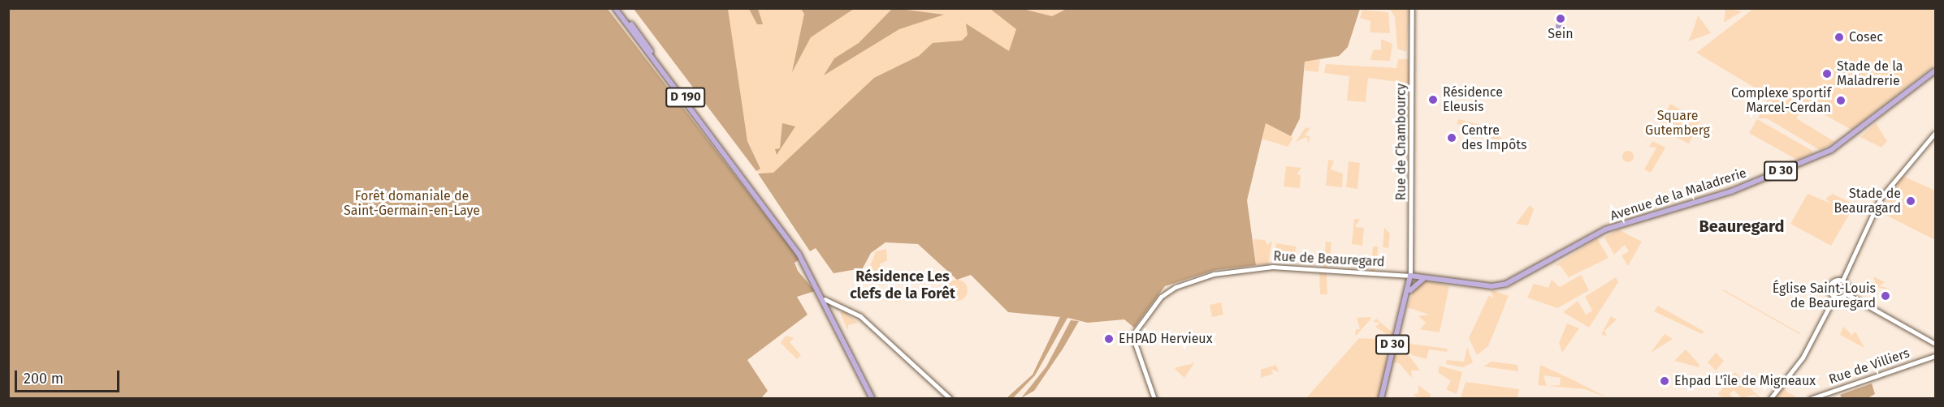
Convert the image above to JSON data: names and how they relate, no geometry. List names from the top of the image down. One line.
{"streets":{"main road":["D 190","D 30","Avenue de la Maladrerie"],"street":["Rue de Chambourcy","Rue de Beauregard","Rue de Villiers"]},"crossings":[["Rue de Chambourcy","D 30"],["Rue de Chambourcy","Avenue de la Maladrerie"],["Rue de Chambourcy","Rue de Beauregard"],["D 30","Avenue de la Maladrerie"],["D 30","Rue de Beauregard"],["Avenue de la Maladrerie","Rue de Beauregard"]],"districts":["Beauregard","Résidence Les clefs de la Forêt"],"parks":["Square Gutemberg","Forêt domaniale de Saint-Germain-en-Laye"],"places":["Sein","Cosec","Stade de la Maladrerie","Résidence Eleusis","Complexe sportif Marcel-Cerdan","Centre des Impôts","Stade de Beauragard","Église Saint-Louis de Beauregard","EHPAD Hervieux","Ehpad L'île de Migneaux"],"scale_bar":"200 m"}
